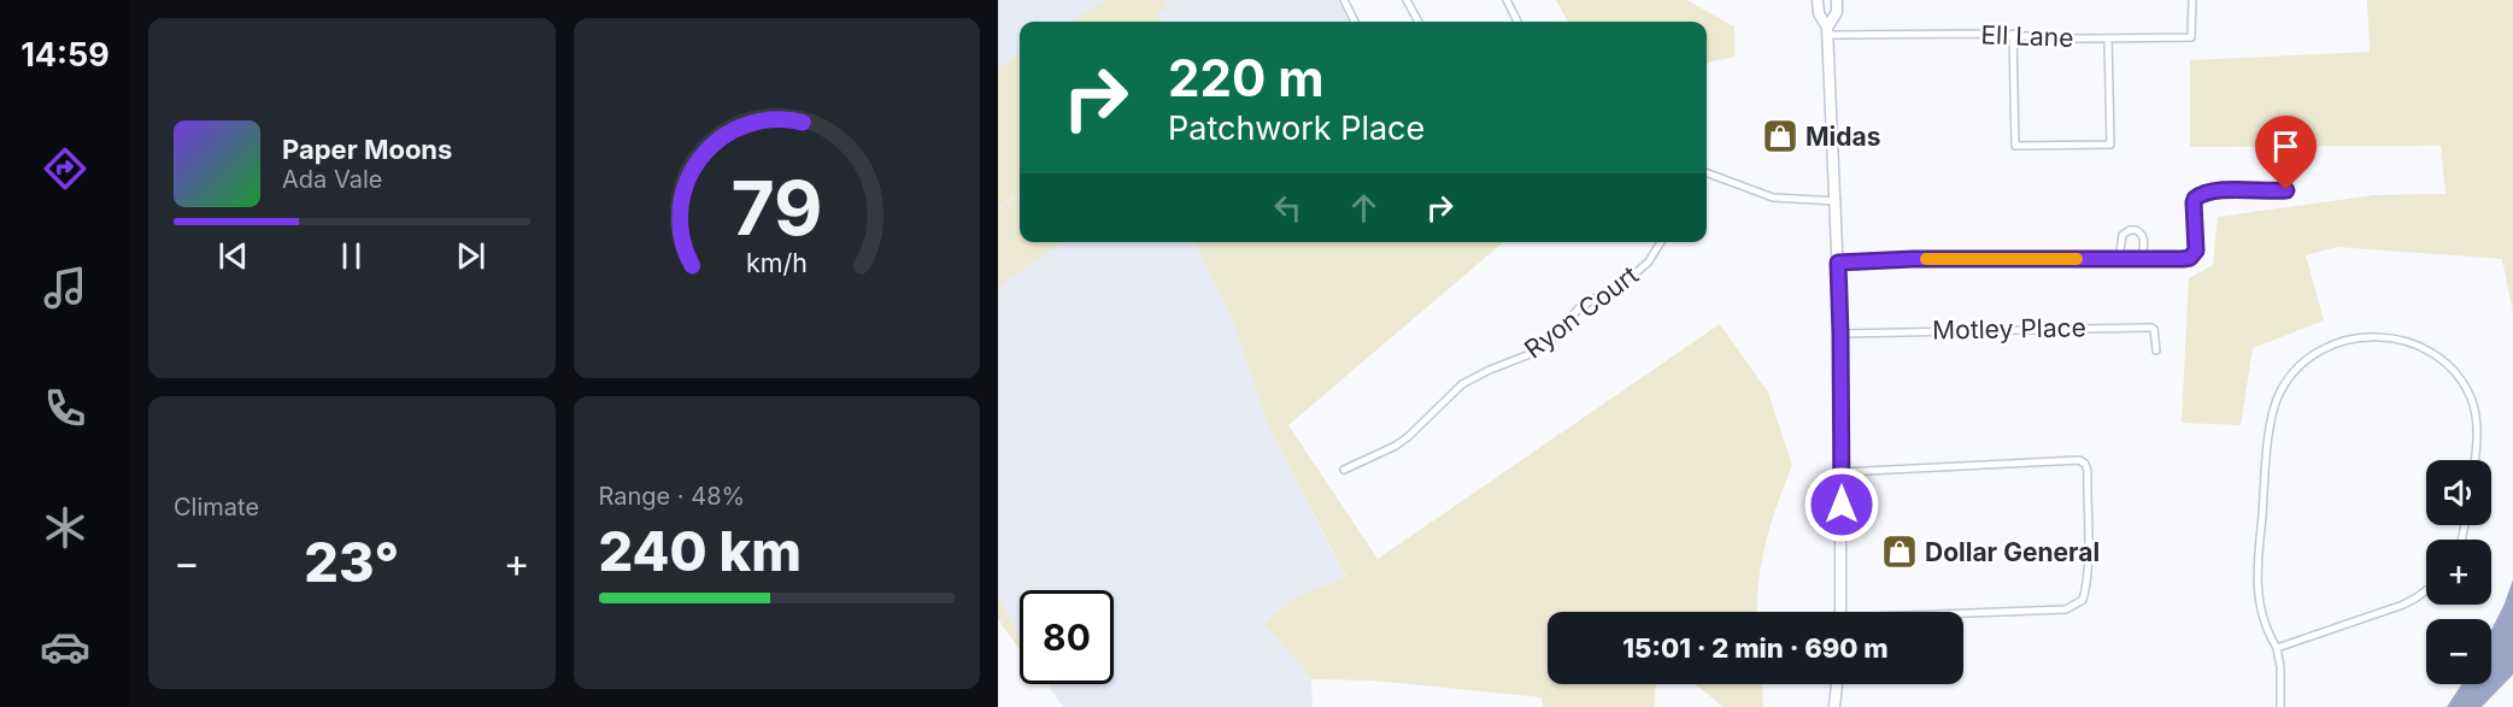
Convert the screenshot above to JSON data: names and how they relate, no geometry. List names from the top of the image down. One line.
{"streets":{"street":["Ell Lane","Ryon Court","Motley Place"]},"places":{"shop":["Midas","Dollar General"]},"page":{"tabs":"14:59","turn":["220 m","Patchwork Place"],"song":["Paper Moons","Ada Vale"],"tile":["Climate",["Range · 48%","240 km"]],"map_buttons":["+","−"],"heat":["−","23°","+"],"limit":"80","trip":"15:01 · 2 min · 690 m","gauge":["79","km/h"]}}
